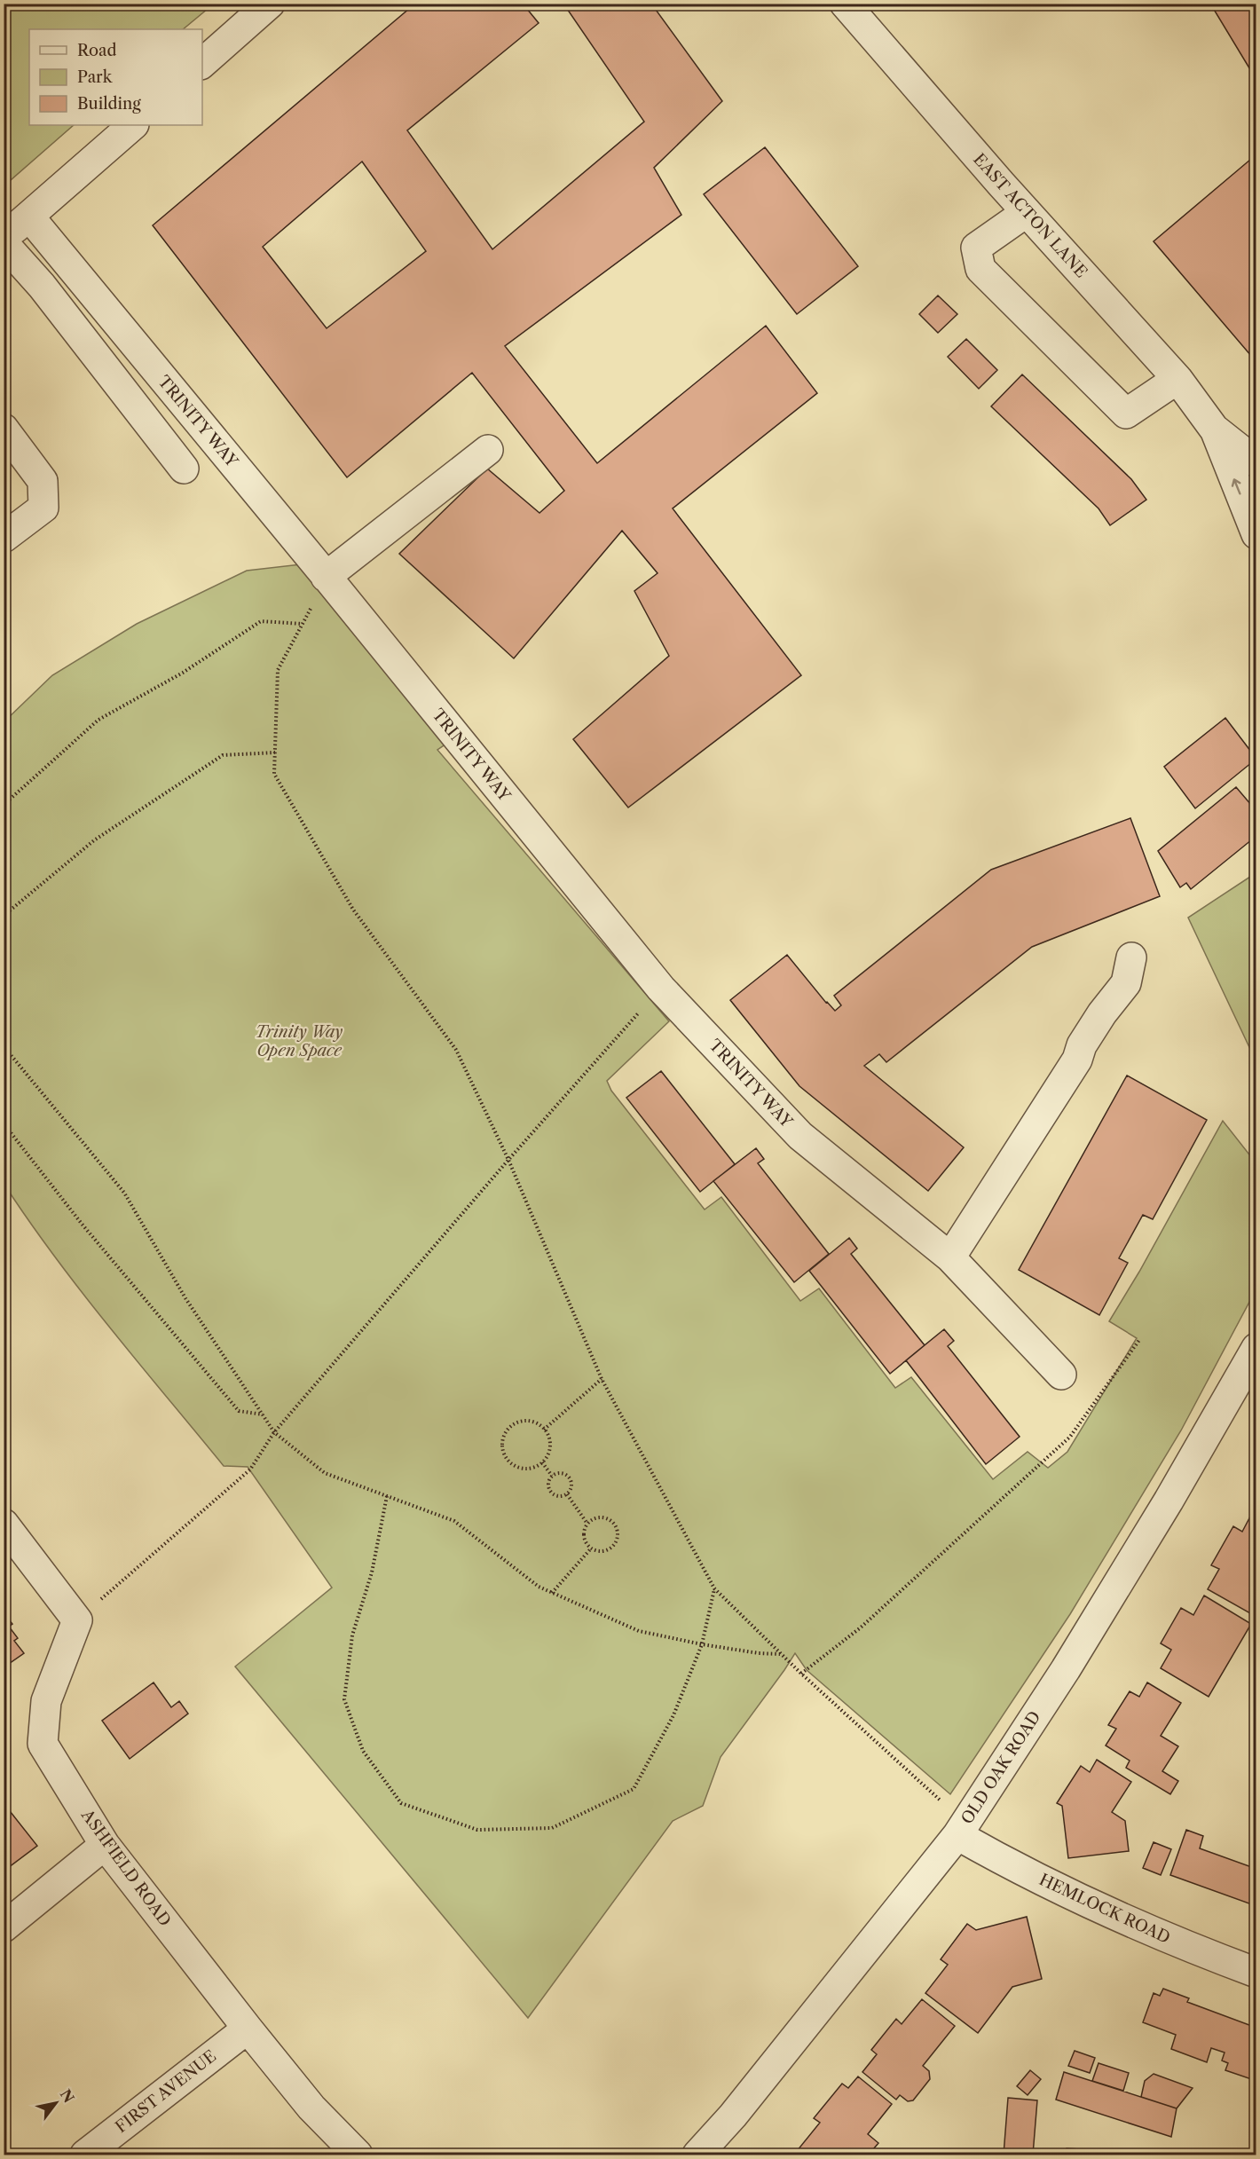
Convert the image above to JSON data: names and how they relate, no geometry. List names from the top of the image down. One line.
{"streets":{"street":["EAST ACTON LANE","TRINITY WAY","OLD OAK ROAD","ASHFIELD ROAD","HEMLOCK ROAD","FIRST AVENUE"]},"crossings":[["OLD OAK ROAD","HEMLOCK ROAD"],["ASHFIELD ROAD","FIRST AVENUE"]],"parks":["Trinity Way Open Space"],"legend":["Road","Park","Building"],"north":"top right"}
